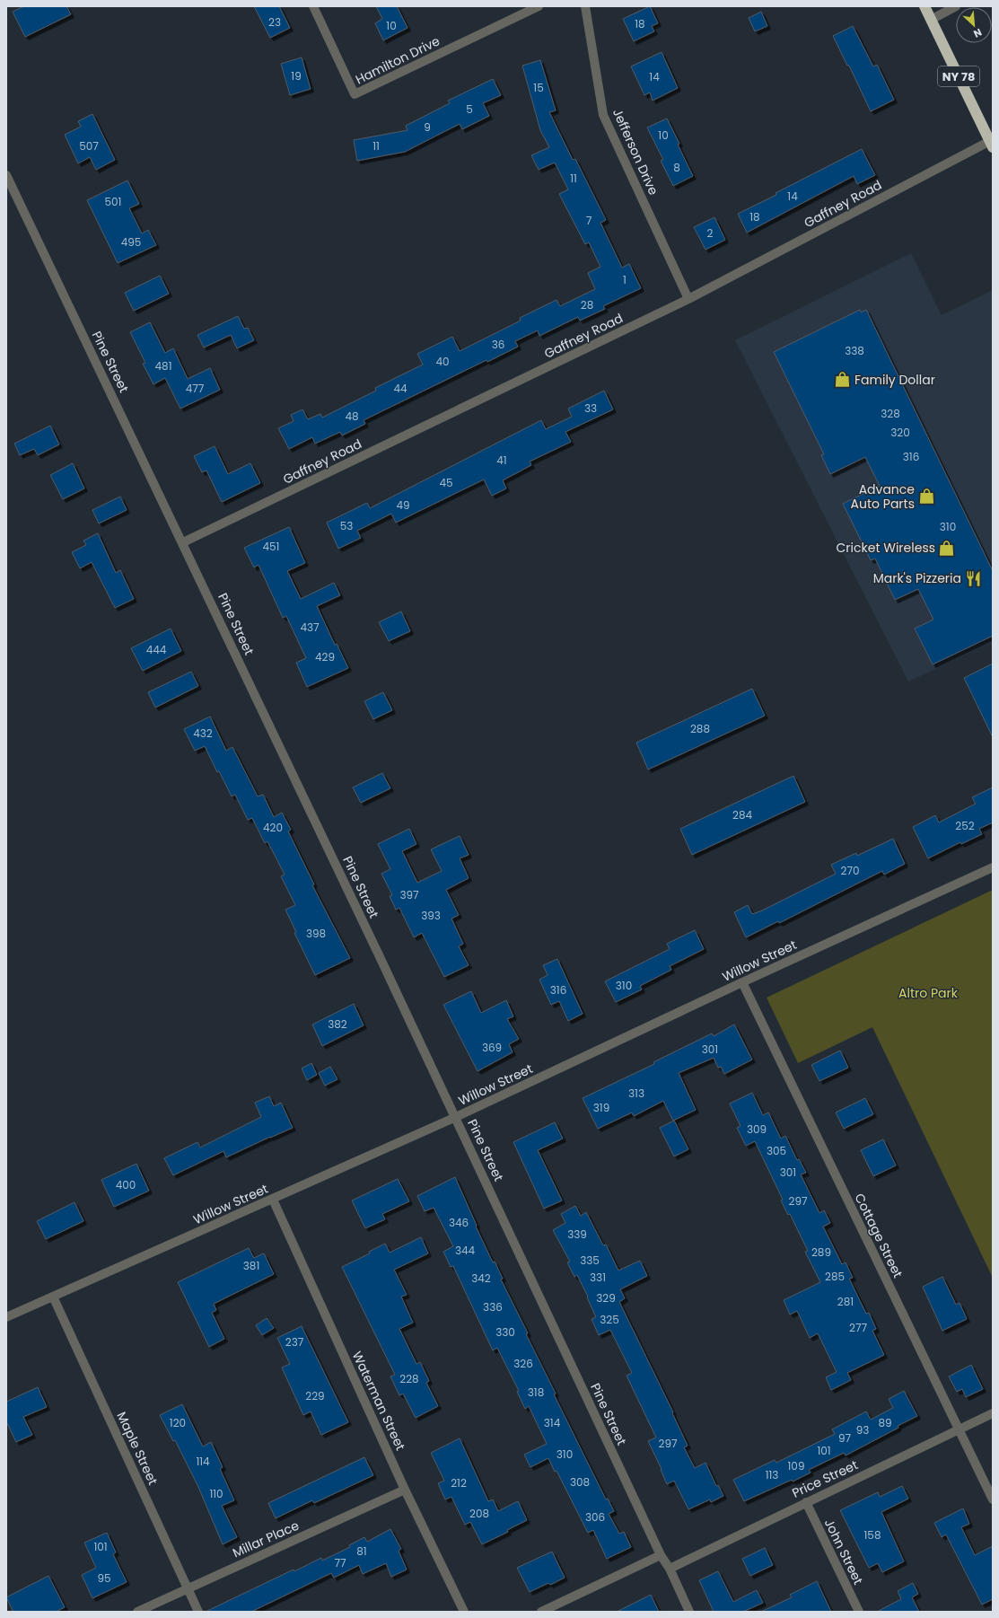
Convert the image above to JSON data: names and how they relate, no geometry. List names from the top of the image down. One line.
{"streets":{"highway":["NY 78"],"street":["Hamilton Drive","Jefferson Drive","Gaffney Road","Pine Street","Willow Street","Cottage Street","Waterman Street","Maple Street","Price Street","Millar Place","John Street"]},"crossings":[["NY 78","Gaffney Road"],["Jefferson Drive","Gaffney Road"],["Gaffney Road","Pine Street"],["Pine Street","Willow Street"],["Pine Street","Price Street"],["Willow Street","Cottage Street"],["Willow Street","Waterman Street"],["Willow Street","Maple Street"],["Cottage Street","Price Street"],["Waterman Street","Millar Place"],["Maple Street","Millar Place"],["Price Street","John Street"]],"parks":["Altro Park"],"places":{"shop":["Family Dollar","Advance Auto Parts","Cricket Wireless"],"restaurant":["Mark's Pizzeria"]},"house_numbers":["23","18","10","19","14","15","5","9","10","507","11","8","11","14","501","18","7","2","495","1","28","36","338","40","481","477","44","33","328","48","320","316","41","45","49","53","310","451","437","444","429","288","432","284","252","420","270","397","393","398","310","316","382","369","301","313","319","309","305","301","400","297","346","339","344","289","335","381","285","331","342","329","281","336","325","277","330","237","326","228","318","229","120","314","89","93","97","297","101","310","114","109","113","308","212","110","208","306","158","101","81","77","95"],"north":"bottom right"}
